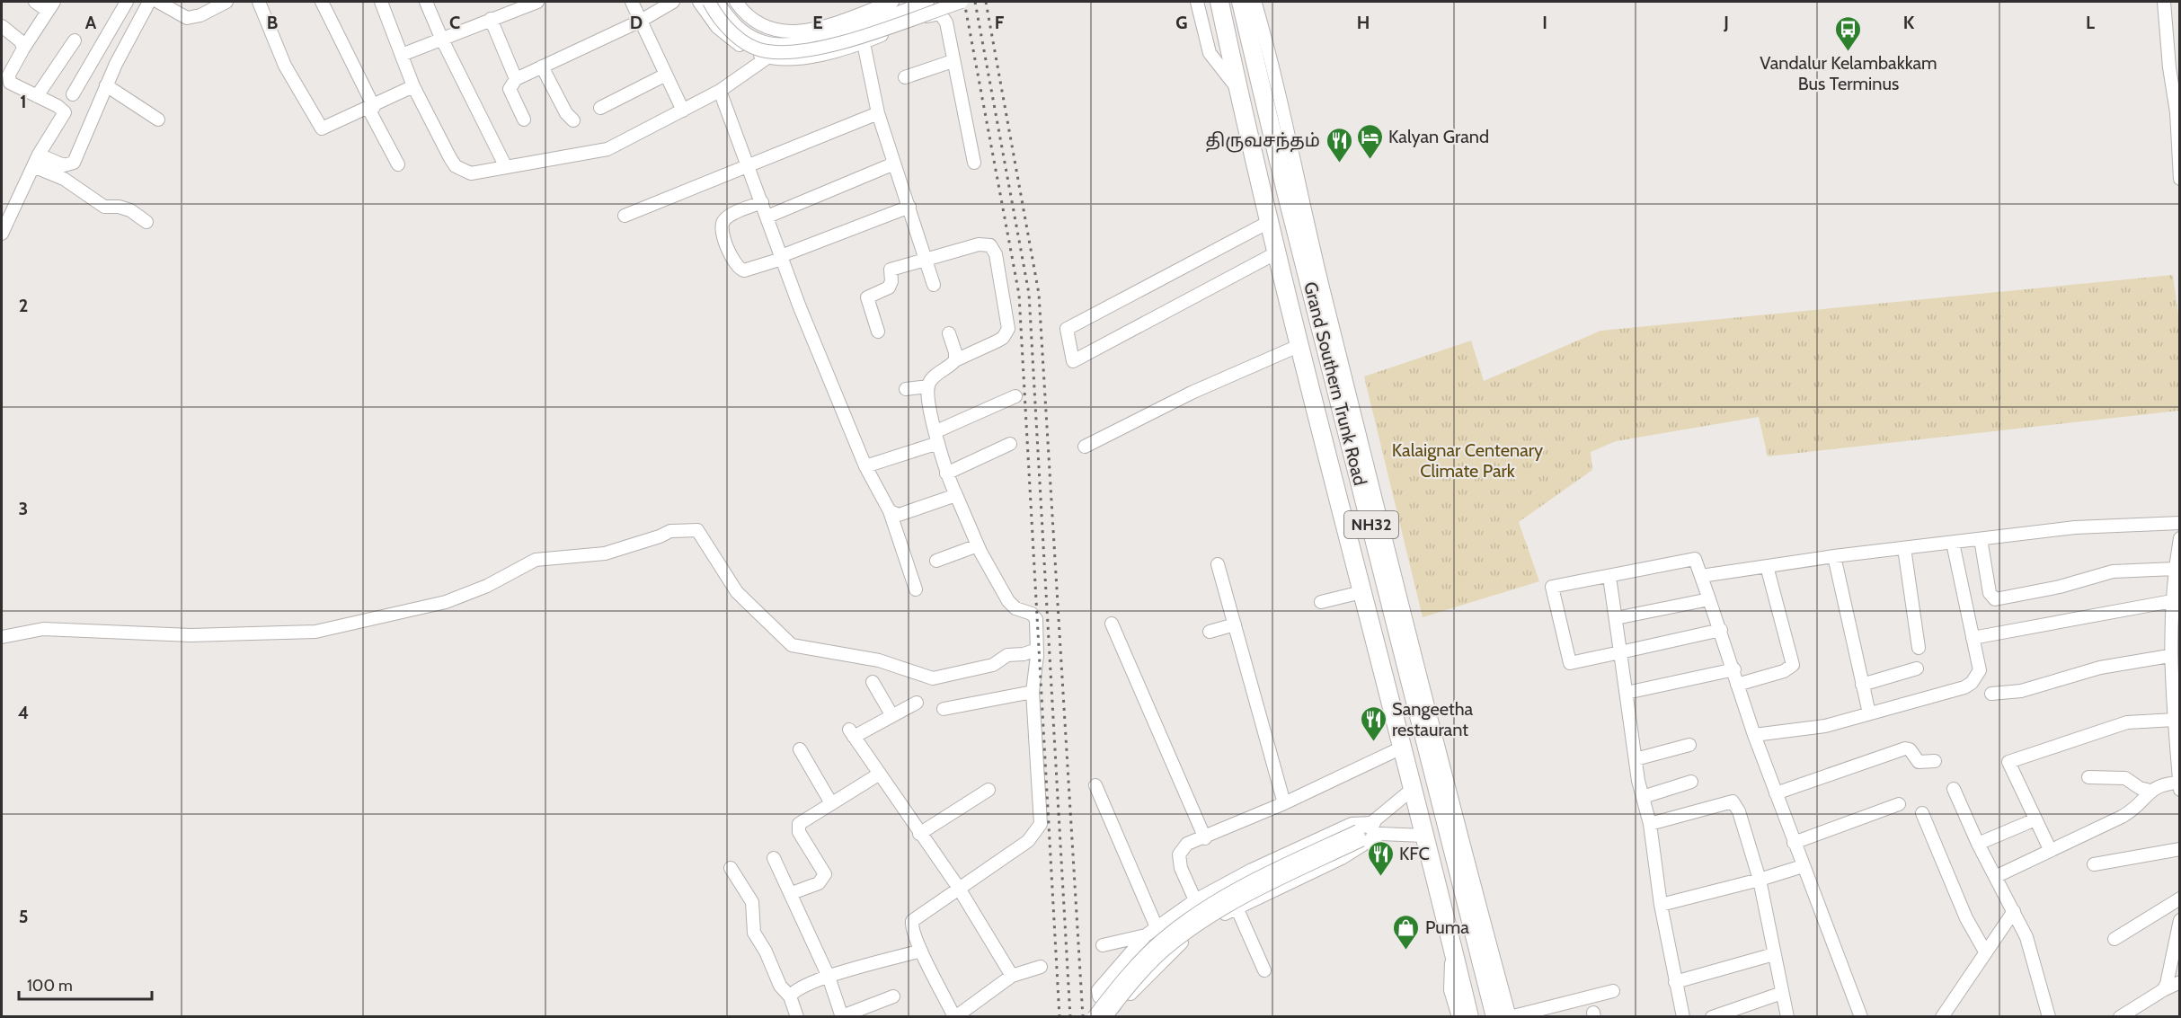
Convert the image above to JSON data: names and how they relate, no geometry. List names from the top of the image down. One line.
{"streets":{"highway":["Grand Southern Trunk Road","NH32"]},"crossings":[["Grand Southern Trunk Road","NH32"]],"parks":["Kalaignar Centenary Climate Park"],"places":{"bus stop":["Vandalur Kelambakkam Bus Terminus"],"hotel":["Kalyan Grand"],"restaurant":["திருவசந்தம்","Sangeetha restaurant","KFC"],"shop":["Puma"]},"scale_bar":"100 m","grid":{"columns":["A","B","C","D","E","F","G","H","I","J","K","L"],"rows":["1","2","3","4","5"]}}
